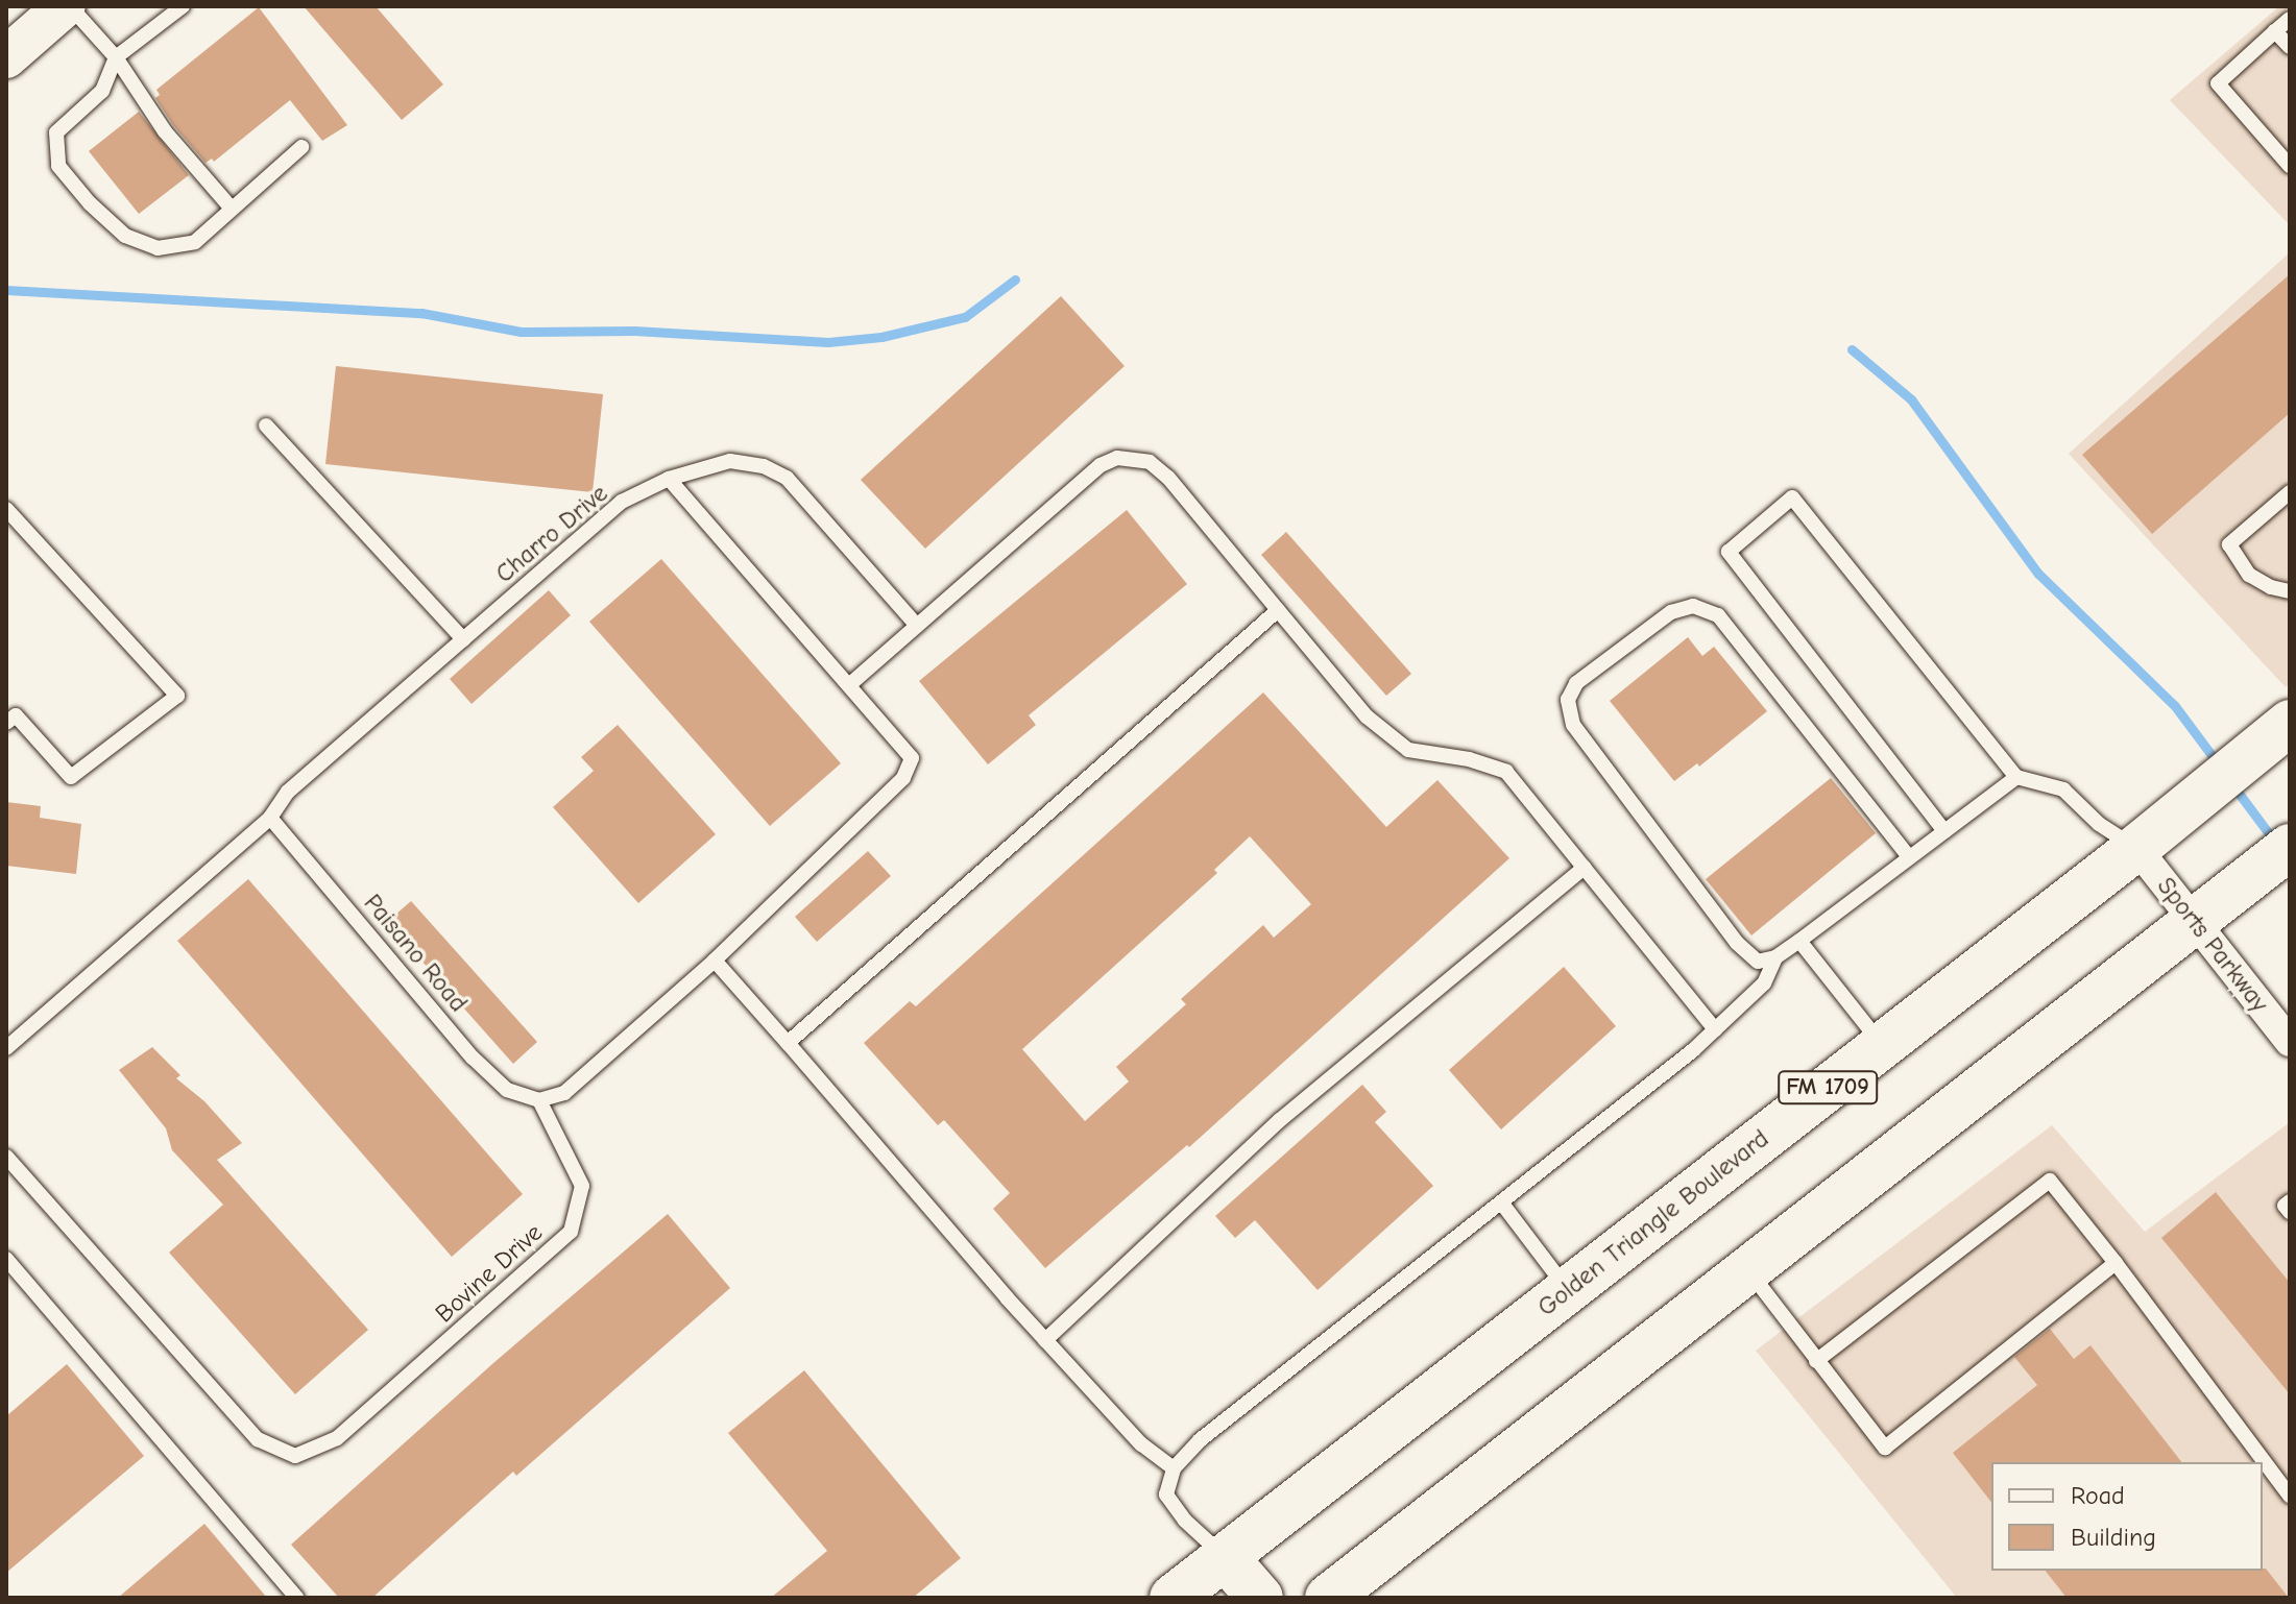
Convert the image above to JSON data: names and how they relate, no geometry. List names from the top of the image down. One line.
{"streets":{"main road":["FM 1709","Golden Triangle Boulevard"],"street":["Sports Parkway"],"lane":["Charro Drive","Paisano Road","Bovine Drive"]},"crossings":[["Charro Drive","Paisano Road"],["Sports Parkway","Golden Triangle Boulevard"],["Paisano Road","Bovine Drive"]],"legend":["Road","Building"]}
